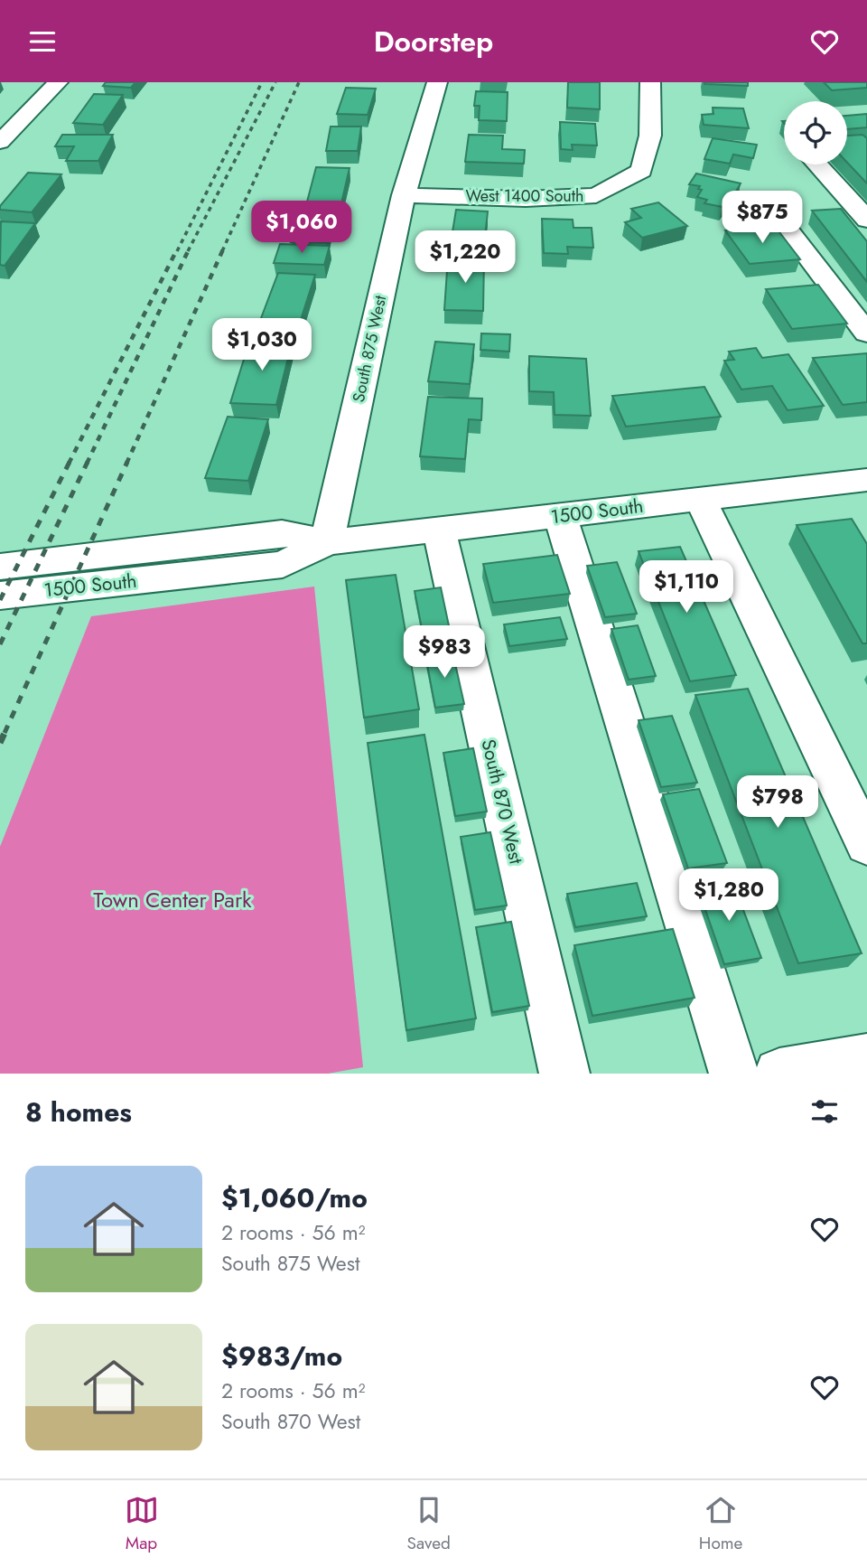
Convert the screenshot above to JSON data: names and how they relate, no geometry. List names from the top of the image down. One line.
{"streets":{"street":["West 1400 South","South 875 West","1500 South","South 870 West"]},"crossings":[["West 1400 South","South 875 West"],["South 875 West","1500 South"],["1500 South","South 870 West"]],"parks":["Town Center Park"],"page":{"header":"Doorstep","price":["$875","$1,060","$1,220","$1,030","$1,110","$983","$798","$1,280"],"heading":"8 homes","list":[{"name":"$1,060/mo","note":"2 rooms · 56 m² · South 875 West"},{"name":"$983/mo","note":"2 rooms · 56 m² · South 870 West"}],"tabs":["Map","Saved","Home"]}}
